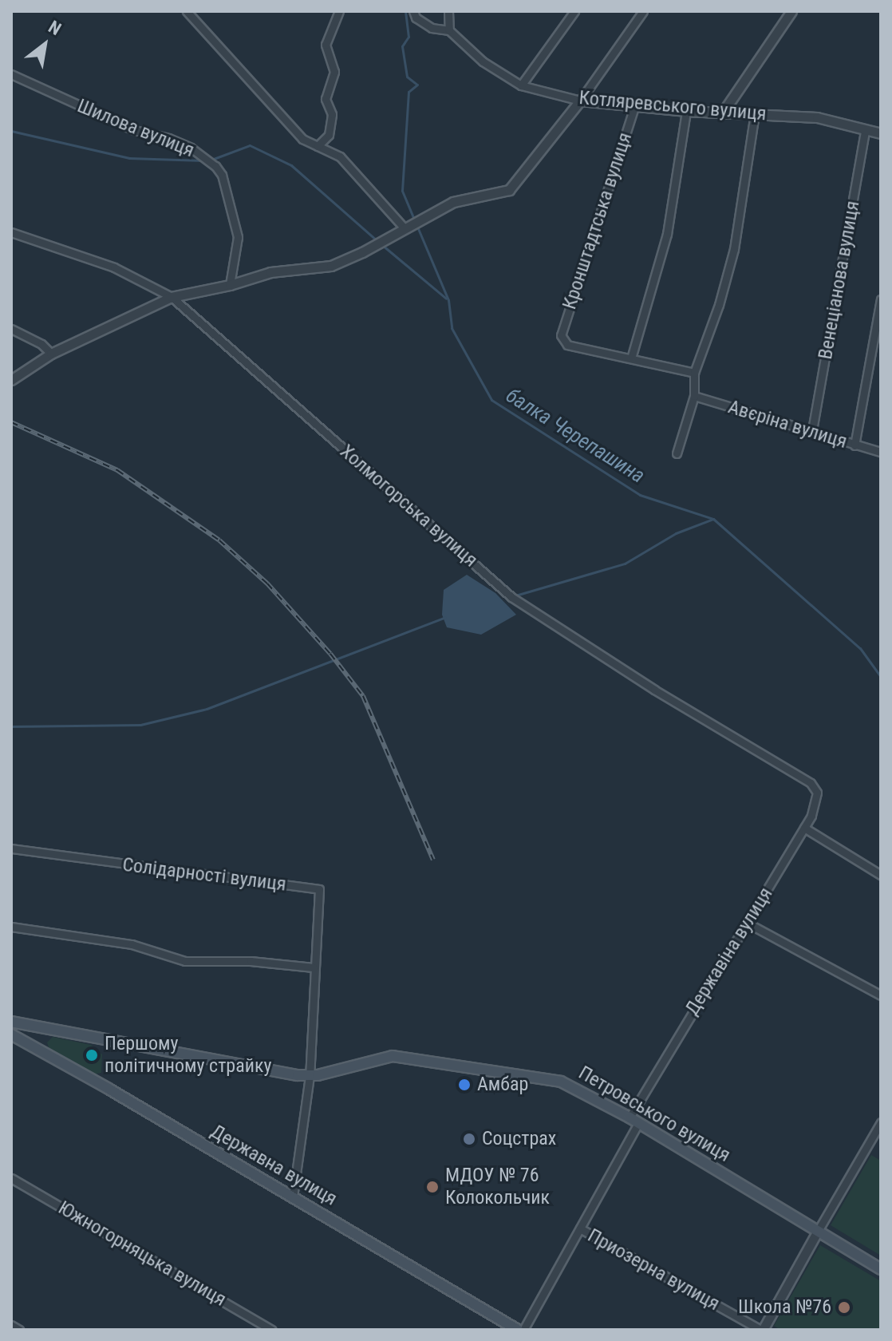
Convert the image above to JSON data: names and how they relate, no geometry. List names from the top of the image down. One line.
{"streets":{"main road":["Петровського вулиця","Державна вулиця"],"street":["Котляревського вулиця","Шилова вулиця","Кронштадтська вулиця","Венеціанова вулиця","Авєріна вулиця","Холмогорська вулиця","Солідарності вулиця","Державіна вулиця","Южногорняцька вулиця","Приозерна вулиця"]},"crossings":[["Котляревського вулиця","Кронштадтська вулиця"],["Котляревського вулиця","Венеціанова вулиця"],["Венеціанова вулиця","Авєріна вулиця"],["Холмогорська вулиця","Державіна вулиця"],["Солідарності вулиця","Петровського вулиця"],["Солідарності вулиця","Державна вулиця"],["Державіна вулиця","Петровського вулиця"]],"water":["балка Черепашина"],"places":["Першому політичному страйку","Амбар","Соцстрах","МДОУ № 76 Колокольчик","Школа №76"],"north":"top right"}
